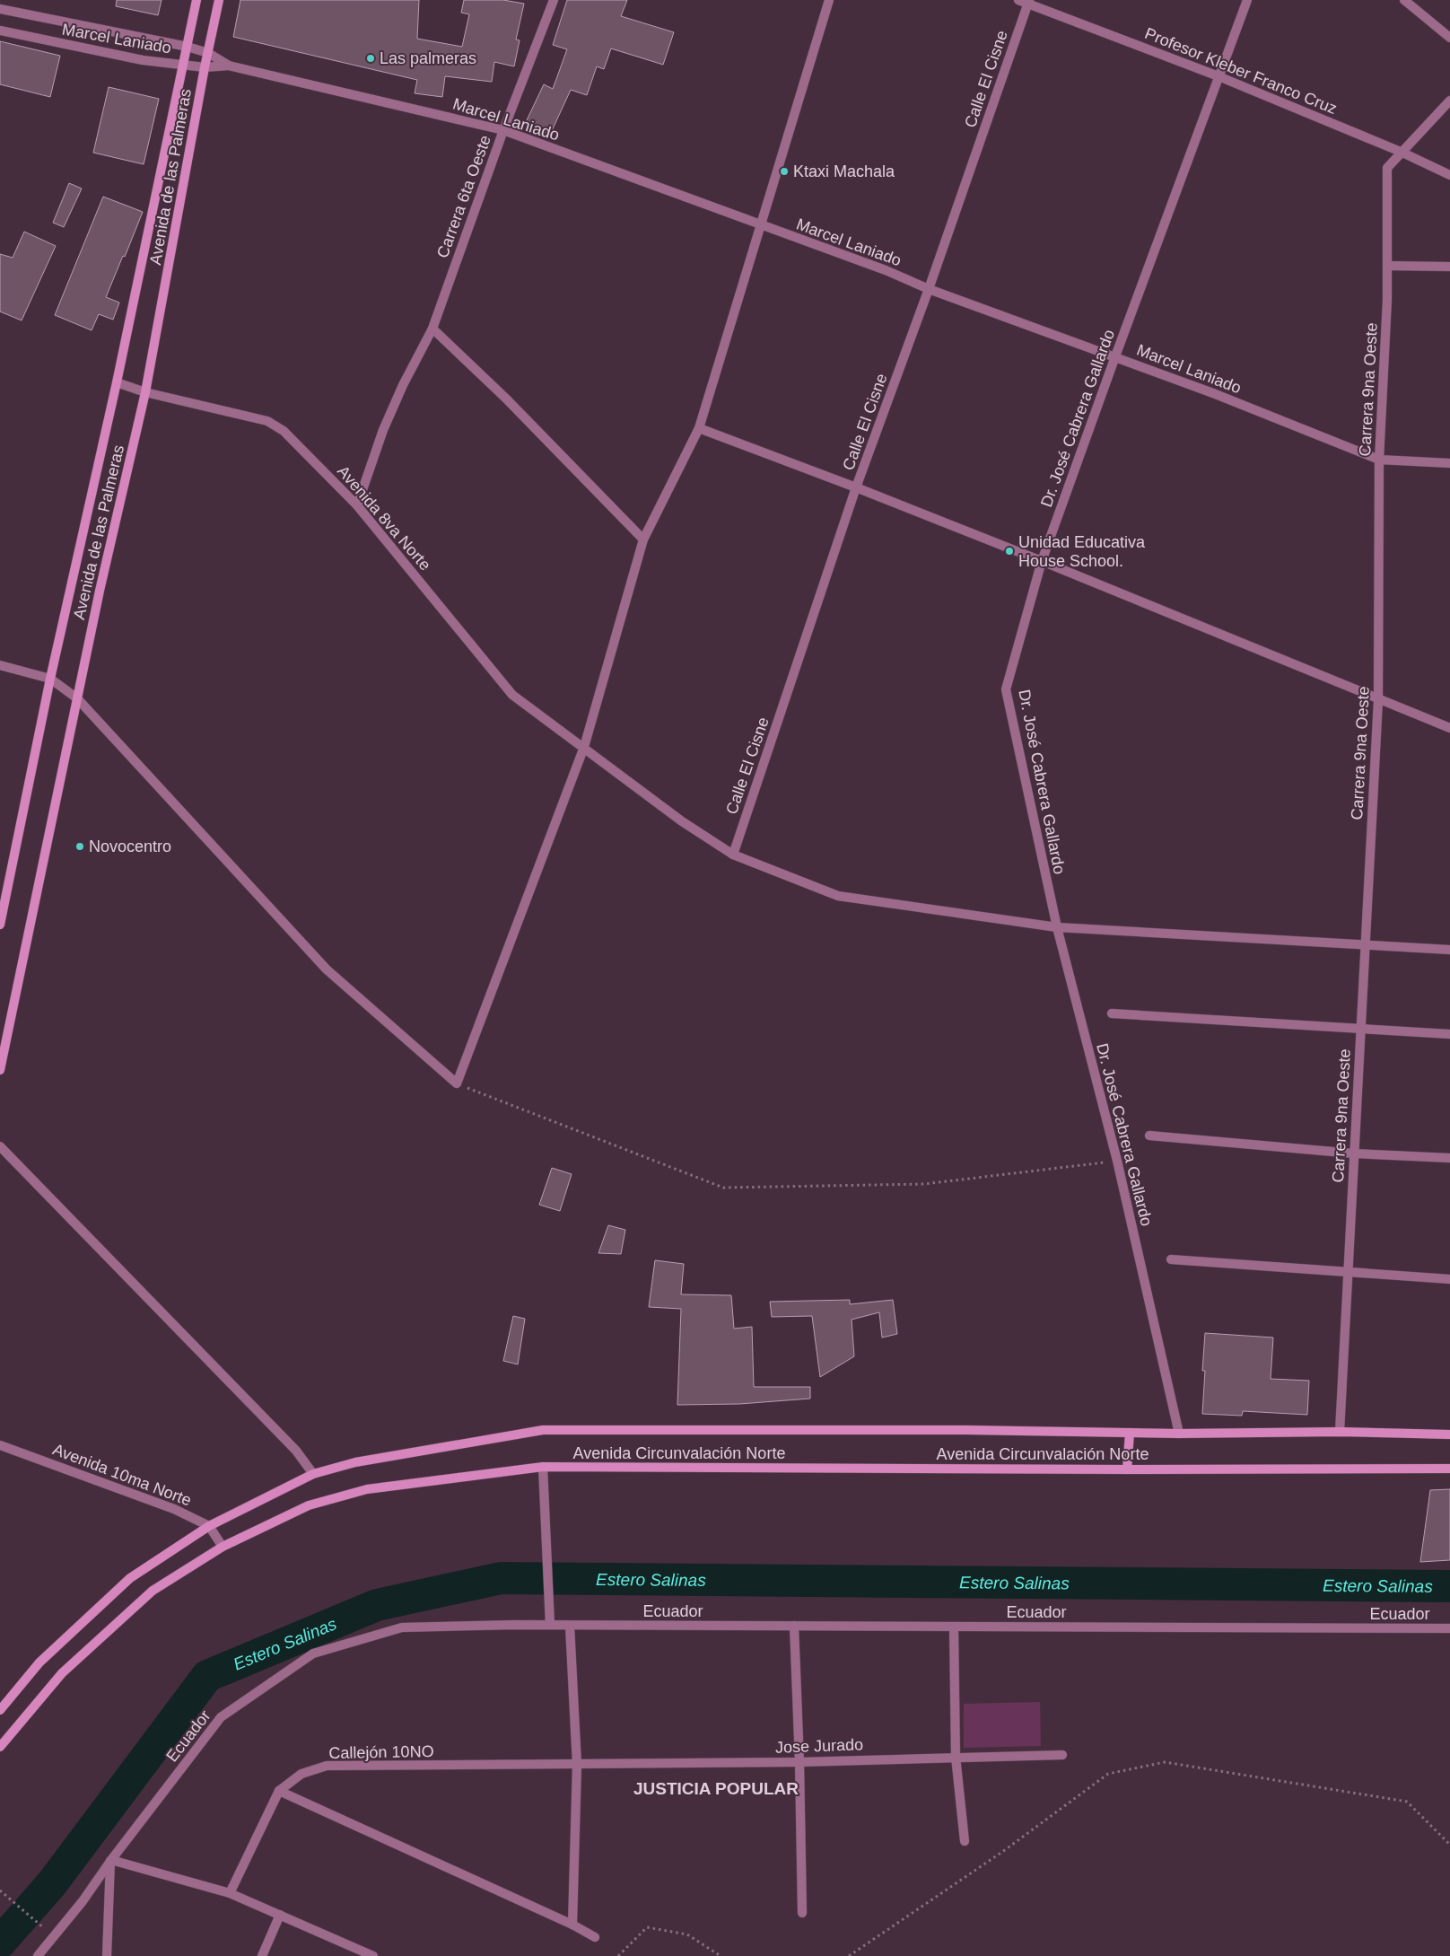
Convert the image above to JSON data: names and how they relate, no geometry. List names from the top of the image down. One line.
{"streets":{"main road":["Avenida de las Palmeras","Avenida Circunvalación Norte"],"street":["Marcel Laniado","Profesor Kleber Franco Cruz","Calle El Cisne","Carrera 6ta Oeste","Carrera 9na Oeste","Dr. José Cabrera Gallardo","Avenida 8va Norte","Avenida 10ma Norte","Ecuador","Jose Jurado","Callejón 10NO"]},"crossings":[["Marcel Laniado","Calle El Cisne"],["Marcel Laniado","Avenida de las Palmeras"],["Marcel Laniado","Carrera 6ta Oeste"],["Marcel Laniado","Carrera 9na Oeste"],["Marcel Laniado","Dr. José Cabrera Gallardo"],["Profesor Kleber Franco Cruz","Calle El Cisne"],["Profesor Kleber Franco Cruz","Carrera 9na Oeste"],["Profesor Kleber Franco Cruz","Dr. José Cabrera Gallardo"],["Calle El Cisne","Avenida 8va Norte"],["Avenida de las Palmeras","Avenida 8va Norte"],["Carrera 6ta Oeste","Avenida 8va Norte"],["Carrera 9na Oeste","Avenida 8va Norte"],["Carrera 9na Oeste","Avenida Circunvalación Norte"],["Dr. José Cabrera Gallardo","Avenida 8va Norte"],["Dr. José Cabrera Gallardo","Avenida Circunvalación Norte"],["Avenida Circunvalación Norte","Avenida 10ma Norte"],["Jose Jurado","Callejón 10NO"]],"districts":["JUSTICIA POPULAR"],"water":["Estero Salinas"],"places":["Las palmeras","Ktaxi Machala","Unidad Educativa House School.","Novocentro"]}
